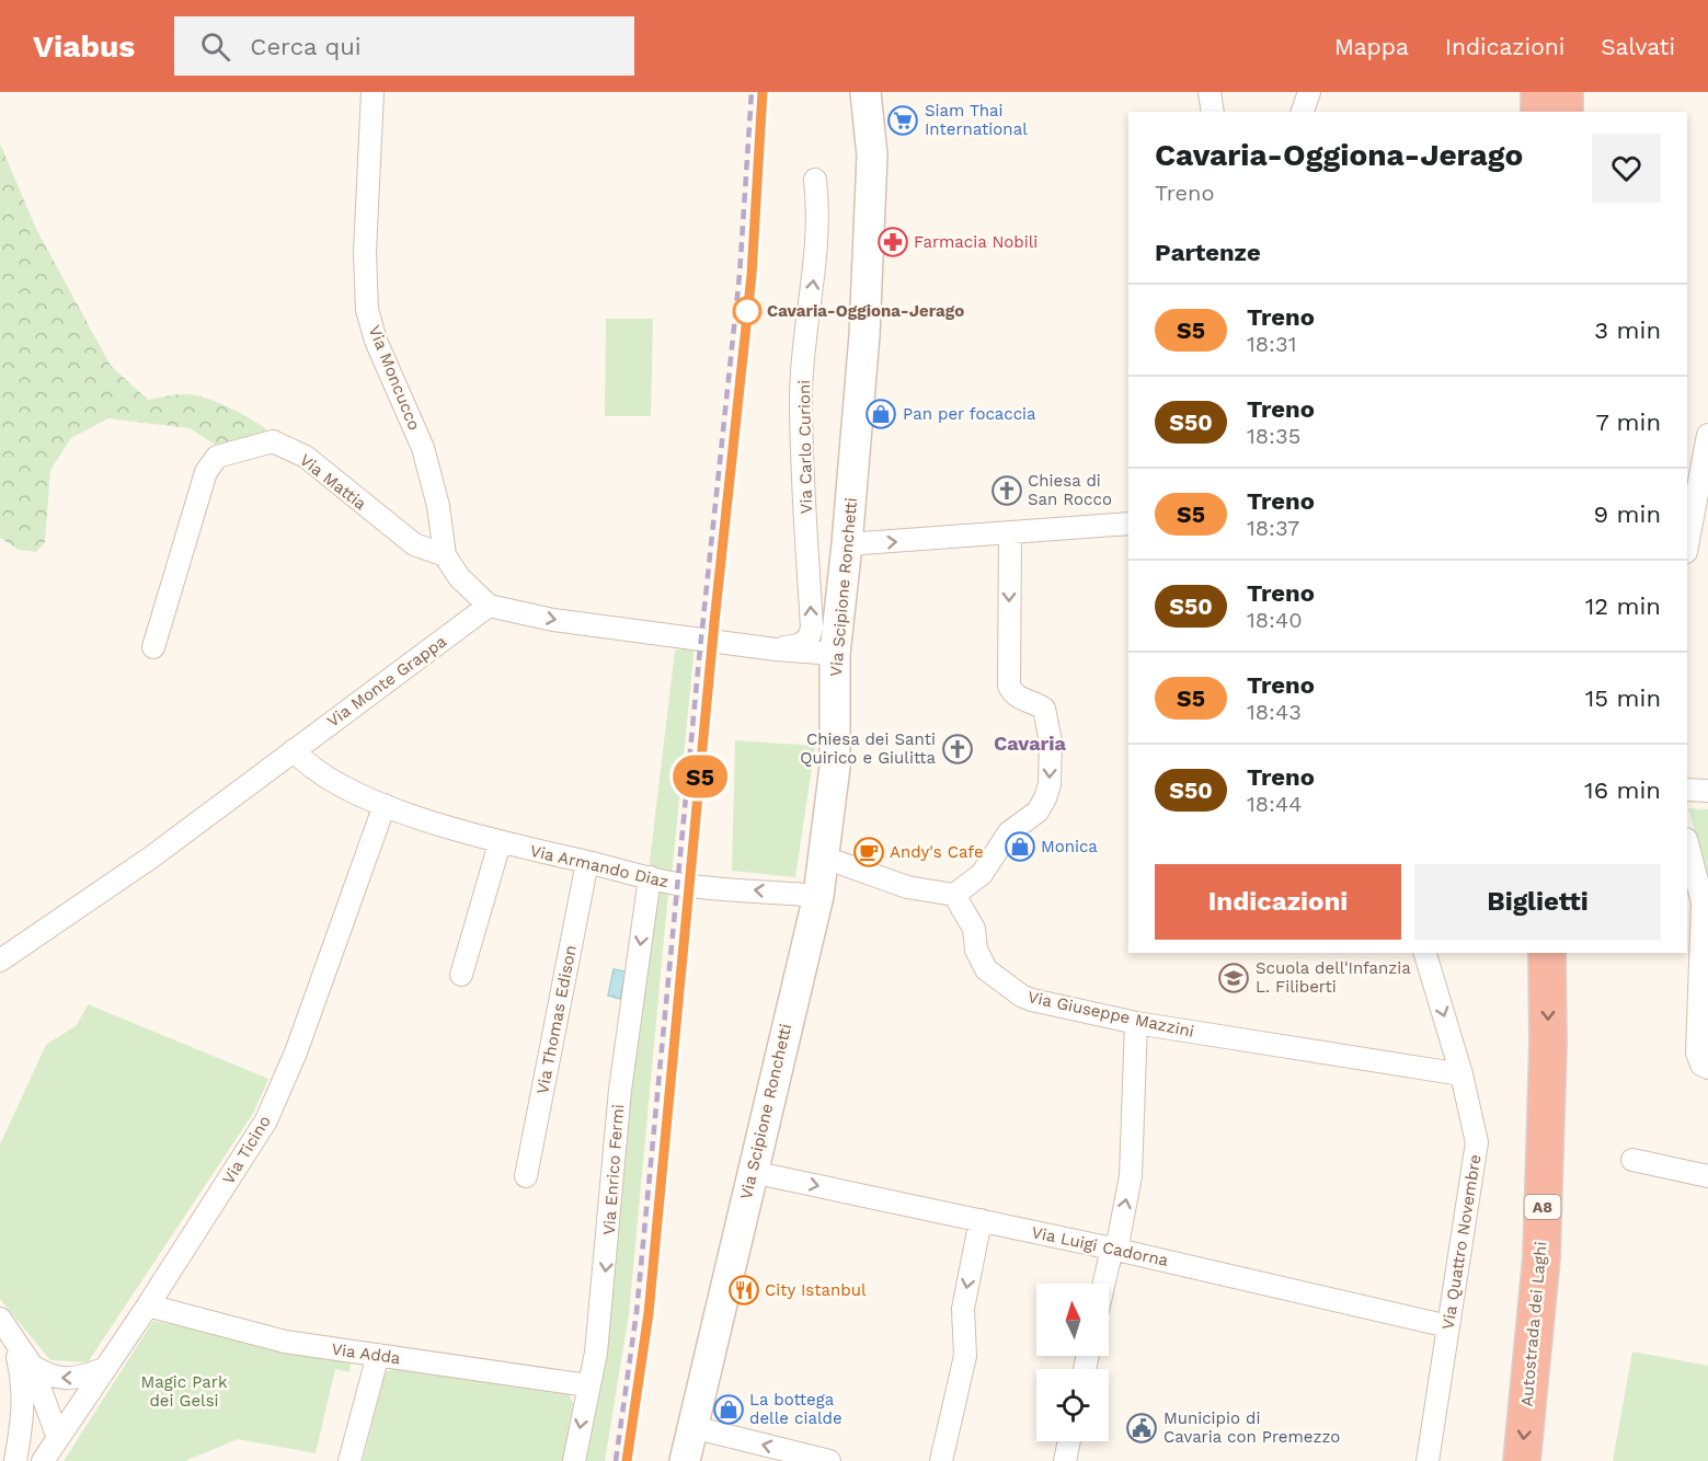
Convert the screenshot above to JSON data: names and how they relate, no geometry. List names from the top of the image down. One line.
{"streets":{"highway":["A8","Autostrada dei Laghi"],"main road":["Via Scipione Ronchetti"],"street":["Via Moncucco","Via Carlo Curioni","Via Mattia","Via Monte Grappa","Via Armando Diaz","Via Giuseppe Mazzini","Via Thomas Edison","Via Ticino","Via Enrico Fermi","Via Quattro Novembre","Via Luigi Cadorna","Via Adda"]},"crossings":[["Via Moncucco","Via Mattia"],["Via Moncucco","Via Monte Grappa"],["Via Scipione Ronchetti","Via Armando Diaz"],["Via Scipione Ronchetti","Via Luigi Cadorna"],["Via Monte Grappa","Via Armando Diaz"],["Via Armando Diaz","Via Thomas Edison"],["Via Armando Diaz","Via Ticino"],["Via Armando Diaz","Via Enrico Fermi"],["Via Giuseppe Mazzini","Via Quattro Novembre"],["Via Ticino","Via Adda"],["Via Enrico Fermi","Via Adda"],["Via Quattro Novembre","Via Luigi Cadorna"]],"one_way":["Via Carlo Curioni","Via Enrico Fermi"],"districts":["Cavaria"],"parks":["Magic Park dei Gelsi"],"places":{"supermarket":["Siam Thai International"],"pharmacy":["Farmacia Nobili"],"other":["Cavaria-Oggiona-Jerago"],"shop":["Pan per focaccia","Monica","La bottega delle cialde"],"church":["Chiesa di San Rocco","Chiesa dei Santi Quirico e Giulitta"],"cafe":["Andy's Cafe"],"school or university":["Scuola dell'Infanzia L. Filiberti"],"restaurant":["City Istanbul"],"public building":["Municipio di Cavaria con Premezzo"]},"north":"top","page":{"header":"Viabus","search":"Cerca qui","nav":["Mappa","Indicazioni","Salvati"],"on_map":"S5","heading":[["Cavaria-Oggiona-Jerago","Treno"],"Partenze"],"list":[{"mark":"S5","name":"Treno","note":"18:31","value":"3 min"},{"mark":"S50","name":"Treno","note":"18:35","value":"7 min"},{"mark":"S5","name":"Treno","note":"18:37","value":"9 min"},{"mark":"S50","name":"Treno","note":"18:40","value":"12 min"},{"mark":"S5","name":"Treno","note":"18:43","value":"15 min"},{"mark":"S50","name":"Treno","note":"18:44","value":"16 min"}],"buttons":["Indicazioni","Biglietti"]}}
